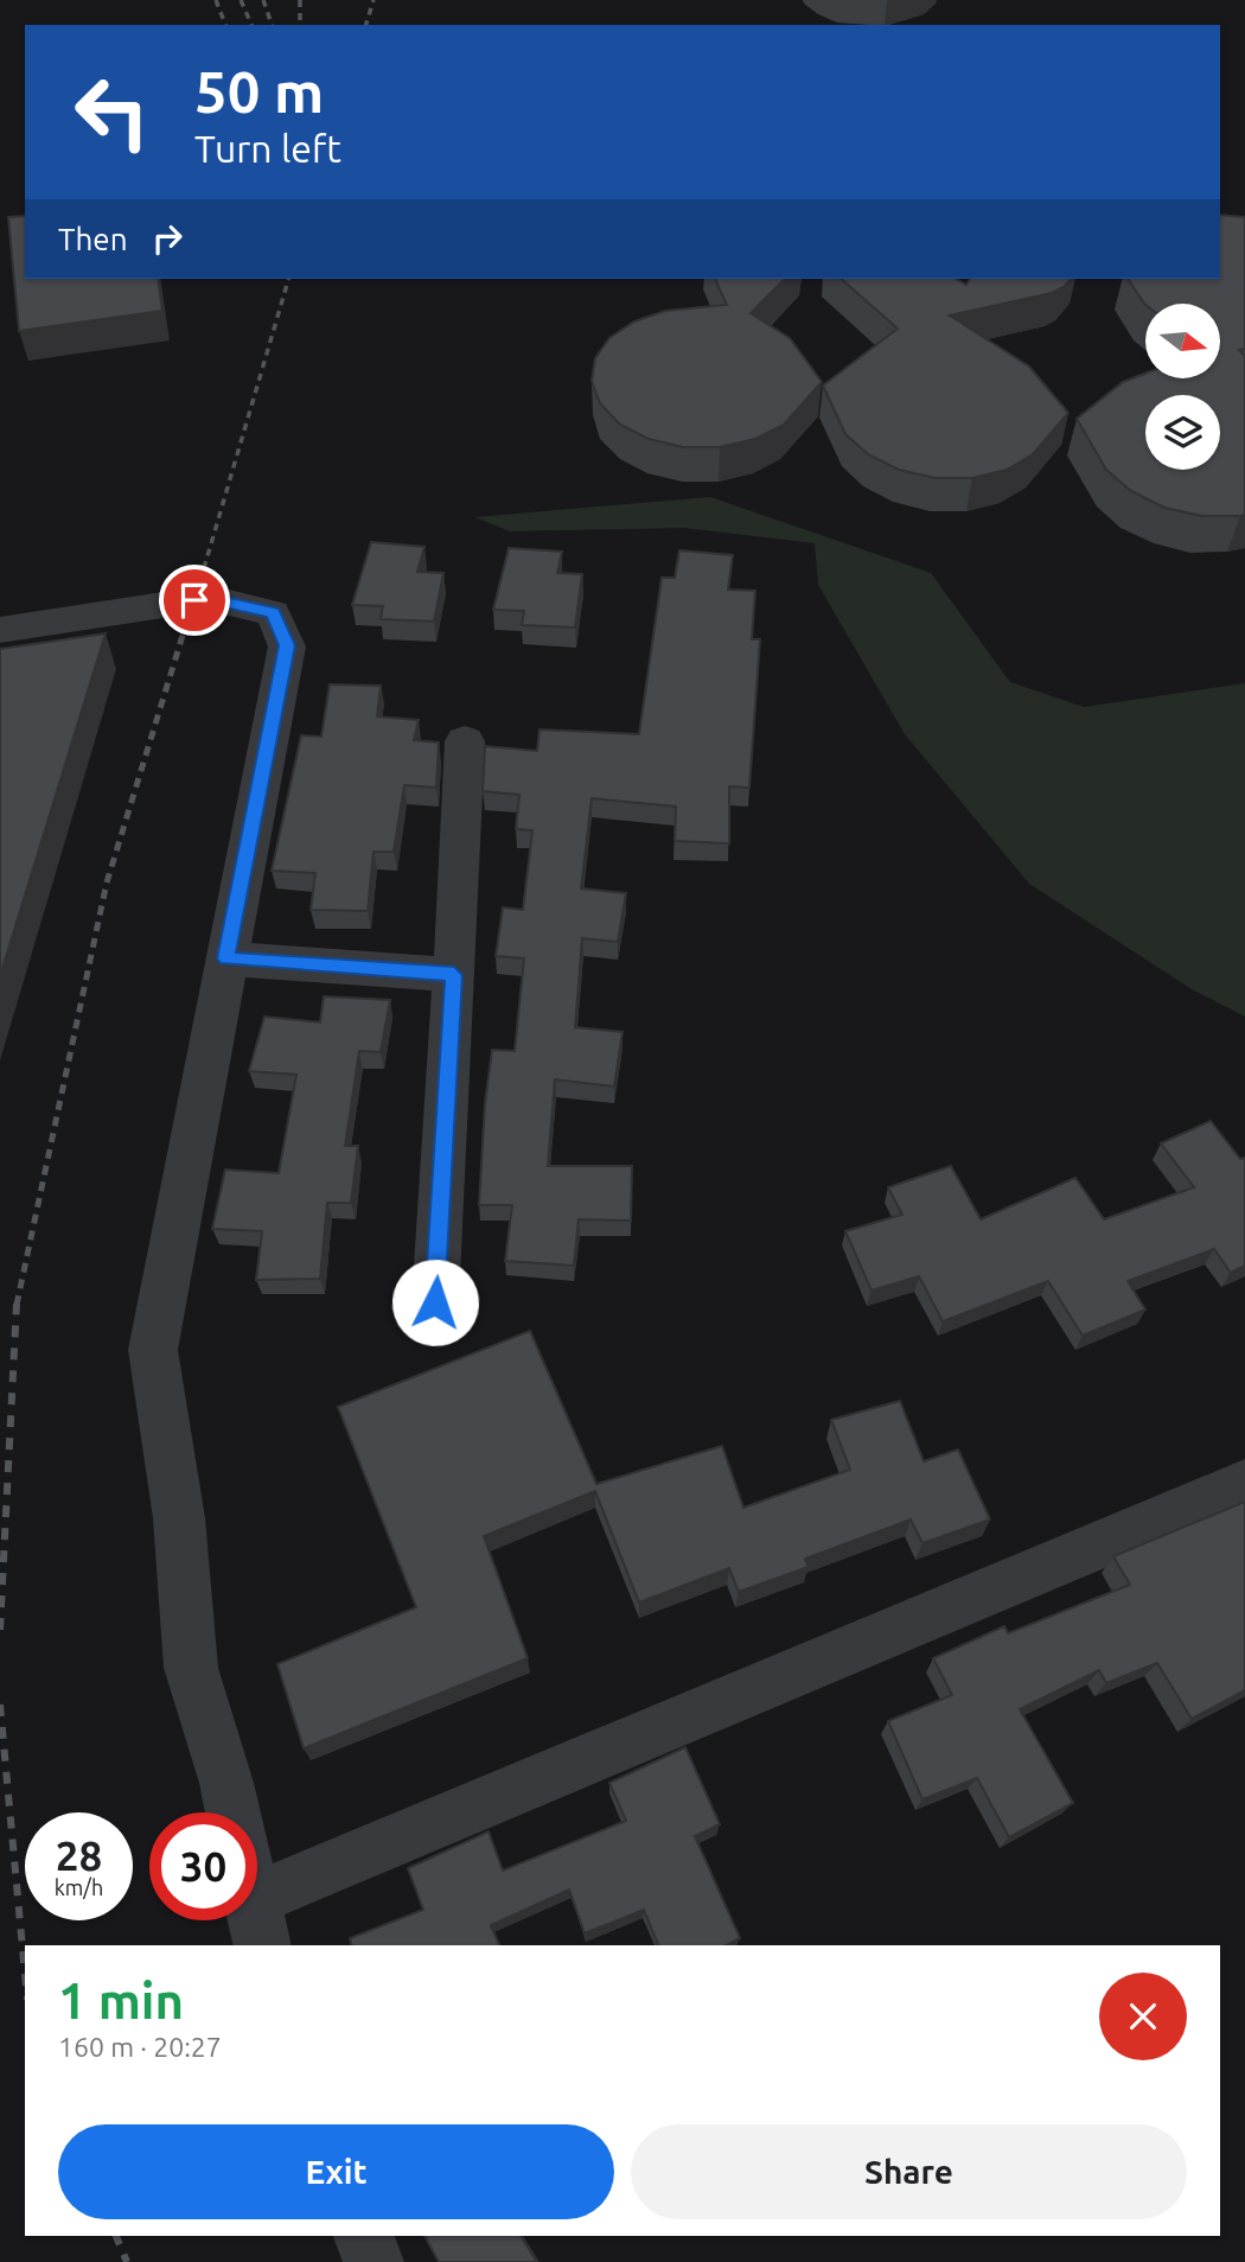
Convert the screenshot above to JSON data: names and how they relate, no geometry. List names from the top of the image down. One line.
{"north":"right","page":{"turn":["50 m","Turn left"],"then":"Then","speed":"28 km/h","limit":"30","heading":["1 min","160 m · 20:27"],"buttons":["Exit","Share"]}}
